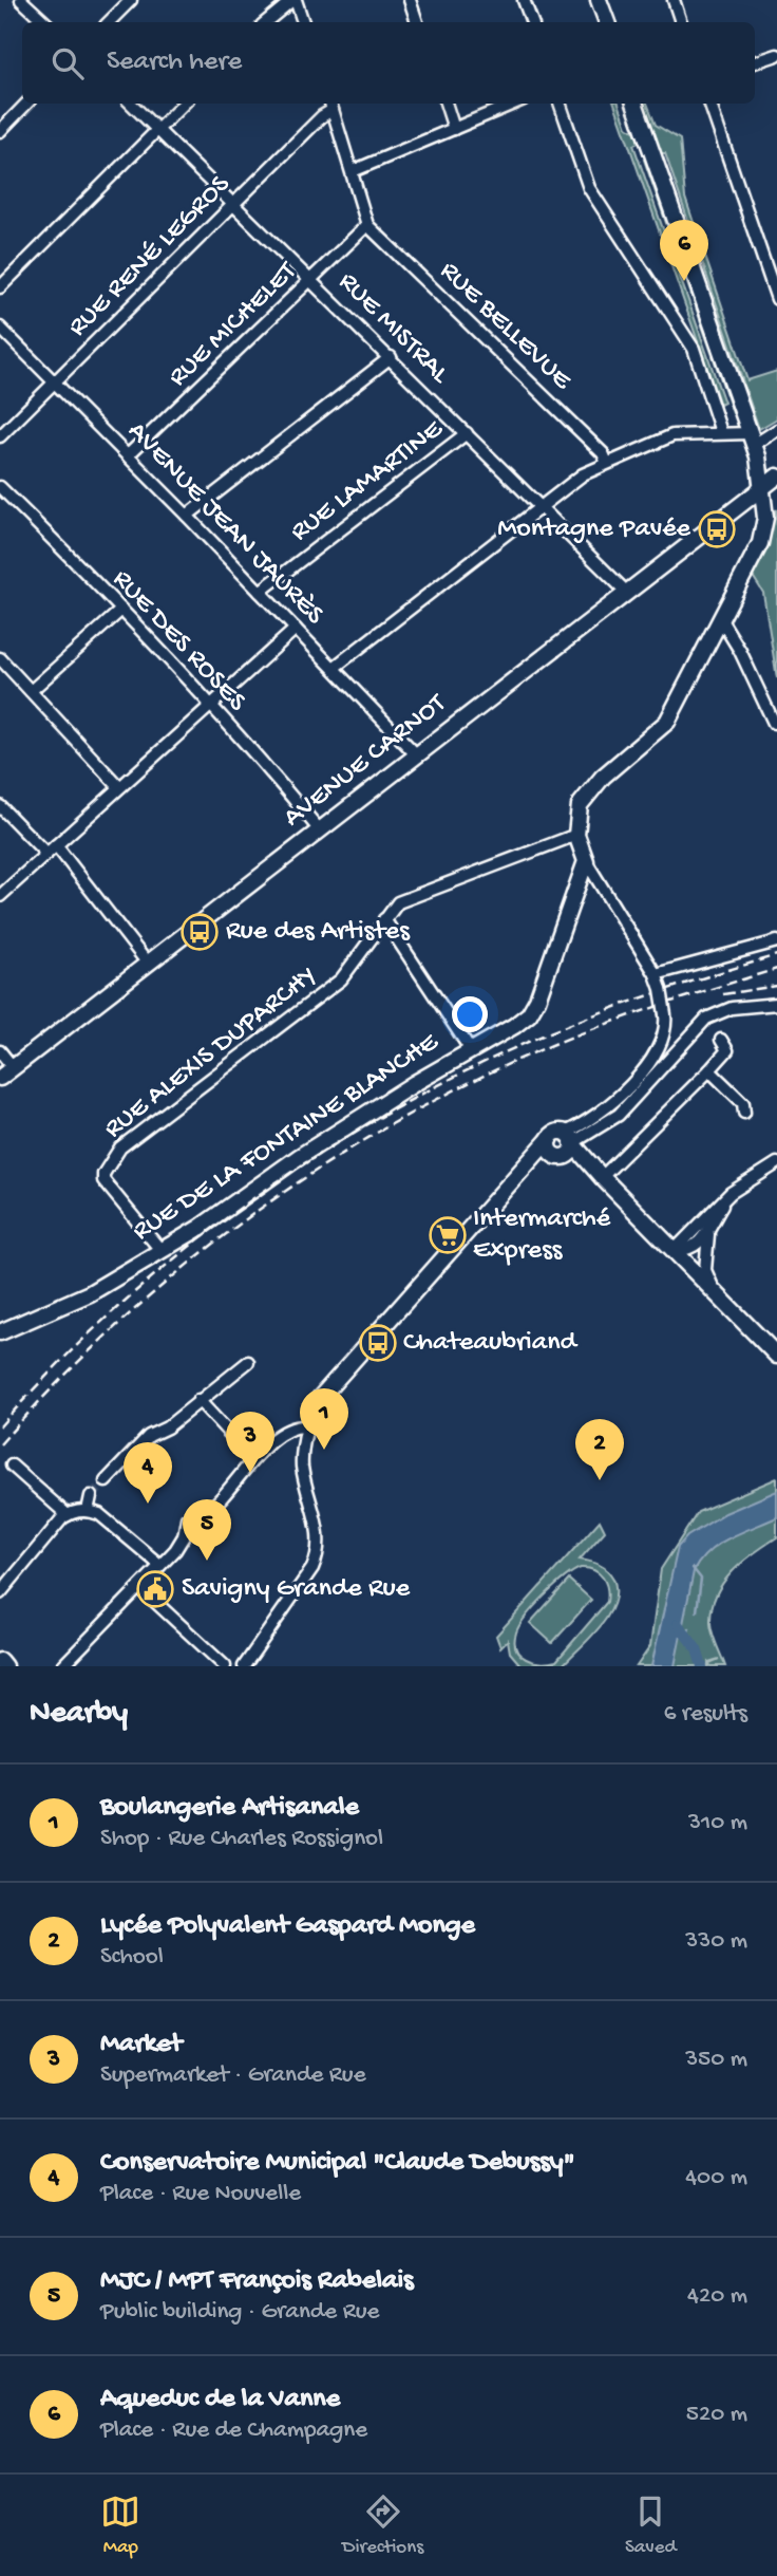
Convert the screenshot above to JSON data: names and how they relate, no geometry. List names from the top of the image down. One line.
{"streets":{"street":["RUE RENÉ LEGROS","RUE MICHELET","RUE BELLEVUE","RUE MISTRAL","RUE LAMARTINE","AVENUE JEAN JAURÈS","RUE DES ROSES","AVENUE CARNOT","RUE ALEXIS DUPARCHY","RUE DE LA FONTAINE BLANCHE"]},"crossings":[["RUE RENÉ LEGROS","RUE MISTRAL"],["RUE RENÉ LEGROS","AVENUE JEAN JAURÈS"],["RUE MICHELET","RUE BELLEVUE"],["RUE MICHELET","RUE MISTRAL"],["RUE MICHELET","AVENUE JEAN JAURÈS"],["RUE MISTRAL","RUE LAMARTINE"],["RUE MISTRAL","AVENUE CARNOT"],["RUE LAMARTINE","AVENUE JEAN JAURÈS"],["AVENUE JEAN JAURÈS","AVENUE CARNOT"],["RUE DES ROSES","AVENUE CARNOT"],["RUE ALEXIS DUPARCHY","RUE DE LA FONTAINE BLANCHE"]],"places":{"bus stop":["Montagne Pavée","Rue des Artistes","Chateaubriand"],"supermarket":["Intermarché Express"],"public building":["Savigny Grande Rue"]},"page":{"search":"Search here","pins":["6","1","3","2","4","5"],"heading":["Nearby","6 results"],"list":[{"mark":"1","name":"Boulangerie Artisanale","note":"Shop · Rue Charles Rossignol","value":"310 m"},{"mark":"2","name":"Lycée Polyvalent Gaspard Monge","note":"School","value":"330 m"},{"mark":"3","name":"Market","note":"Supermarket · Grande Rue","value":"350 m"},{"mark":"4","name":"Conservatoire Municipal \"Claude Debussy\"","note":"Place · Rue Nouvelle","value":"400 m"},{"mark":"5","name":"MJC / MPT François Rabelais","note":"Public building · Grande Rue","value":"420 m"},{"mark":"6","name":"Aqueduc de la Vanne","note":"Place · Rue de Champagne","value":"520 m"}],"nav":["Map","Directions","Saved"]}}
